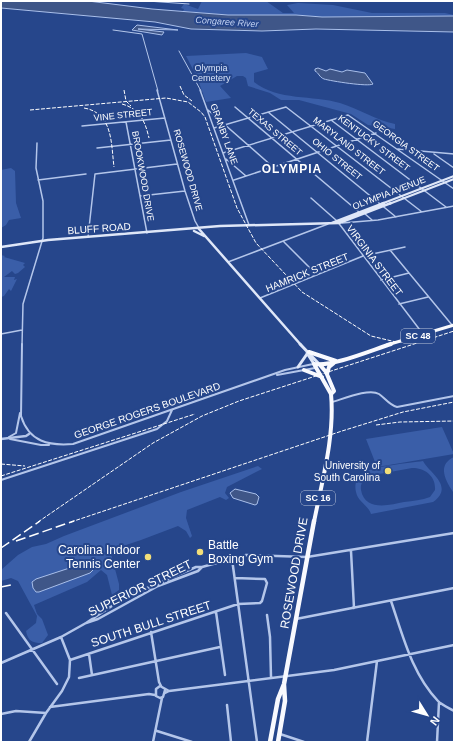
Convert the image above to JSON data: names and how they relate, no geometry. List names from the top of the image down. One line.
{"streets":{"main road":["ROSEWOOD DRIVE","OLYMPIA AVENUE","BLUFF ROAD","SC 48","SC 16"],"street":["VINE STREET","TEXAS STREET","GRANBY LANE","KENTUCKY STREET","MARYLAND STREET","GEORGIA STREET","OHIO STREET","BROOKWOOD DRIVE","VIRGINIA STREET","HAMRICK STREET","GEORGE ROGERS BOULEVARD","SUPERIOR STREET","SOUTH BULL STREET"]},"crossings":[["VINE STREET","ROSEWOOD DRIVE"],["VINE STREET","BROOKWOOD DRIVE"],["TEXAS STREET","OLYMPIA AVENUE"],["GRANBY LANE","BLUFF ROAD"],["KENTUCKY STREET","GEORGIA STREET"],["KENTUCKY STREET","OLYMPIA AVENUE"],["MARYLAND STREET","OHIO STREET"],["MARYLAND STREET","OLYMPIA AVENUE"],["GEORGIA STREET","OLYMPIA AVENUE"],["OHIO STREET","OLYMPIA AVENUE"],["ROSEWOOD DRIVE","OLYMPIA AVENUE"],["ROSEWOOD DRIVE","BLUFF ROAD"],["ROSEWOOD DRIVE","HAMRICK STREET"],["ROSEWOOD DRIVE","SC 48"],["ROSEWOOD DRIVE","GEORGE ROGERS BOULEVARD"],["ROSEWOOD DRIVE","SUPERIOR STREET"],["BROOKWOOD DRIVE","BLUFF ROAD"],["OLYMPIA AVENUE","BLUFF ROAD"],["OLYMPIA AVENUE","VIRGINIA STREET"],["VIRGINIA STREET","HAMRICK STREET"],["VIRGINIA STREET","SC 48"],["SC 48","GEORGE ROGERS BOULEVARD"]],"districts":["OLYMPIA"],"water":["Congaree River"],"parks":["Olympia Cemetery"],"places":["University of South Carolina","Battle Boxing Gym","Carolina Indoor Tennis Center"],"north":"bottom right"}
